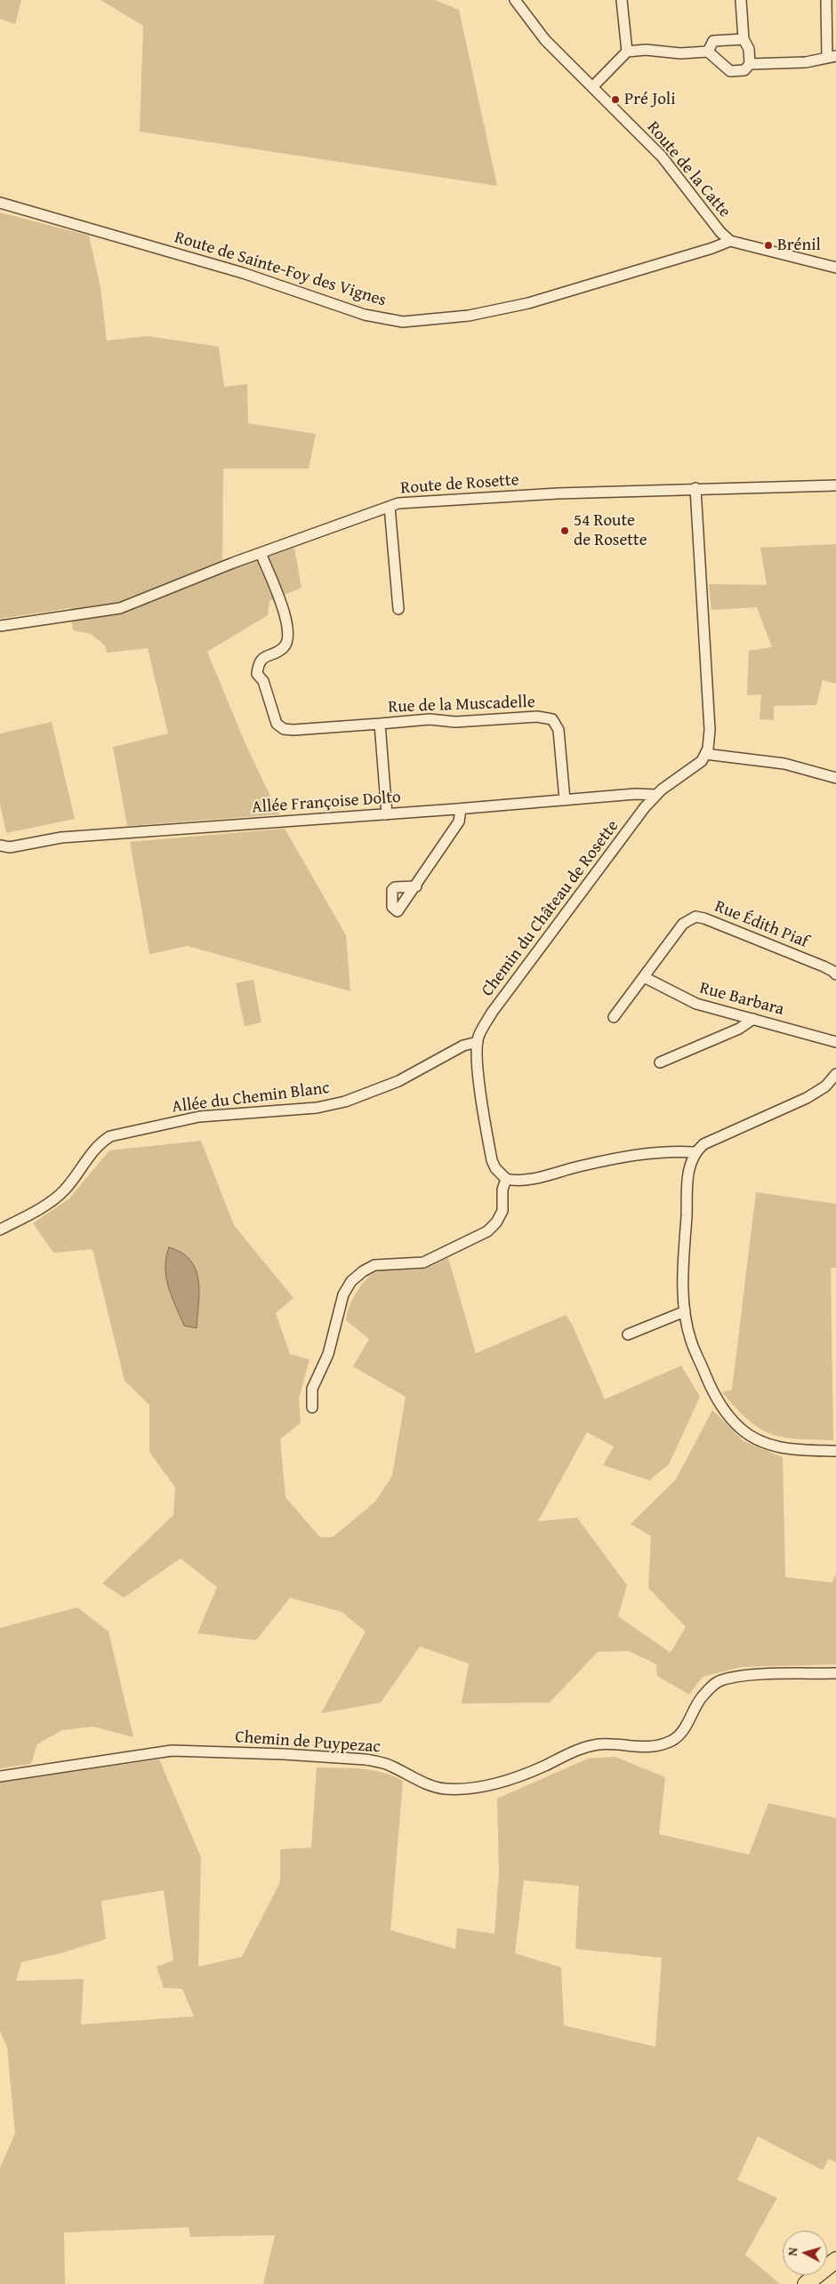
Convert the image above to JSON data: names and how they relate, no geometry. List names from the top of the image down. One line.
{"streets":{"street":["Route de la Catte","Route de Sainte-Foy des Vignes","Route de Rosette","Rue de la Muscadelle","Allée Françoise Dolto","Chemin du Château de Rosette","Rue Édith Piaf","Rue Barbara","Allée du Chemin Blanc","Chemin de Puypezac"]},"crossings":[["Route de la Catte","Route de Sainte-Foy des Vignes"],["Rue de la Muscadelle","Allée Françoise Dolto"],["Allée Françoise Dolto","Chemin du Château de Rosette"],["Chemin du Château de Rosette","Allée du Chemin Blanc"],["Rue Édith Piaf","Rue Barbara"]],"places":["Pré Joli","Brénil","54 Route de Rosette"],"north":"left"}
